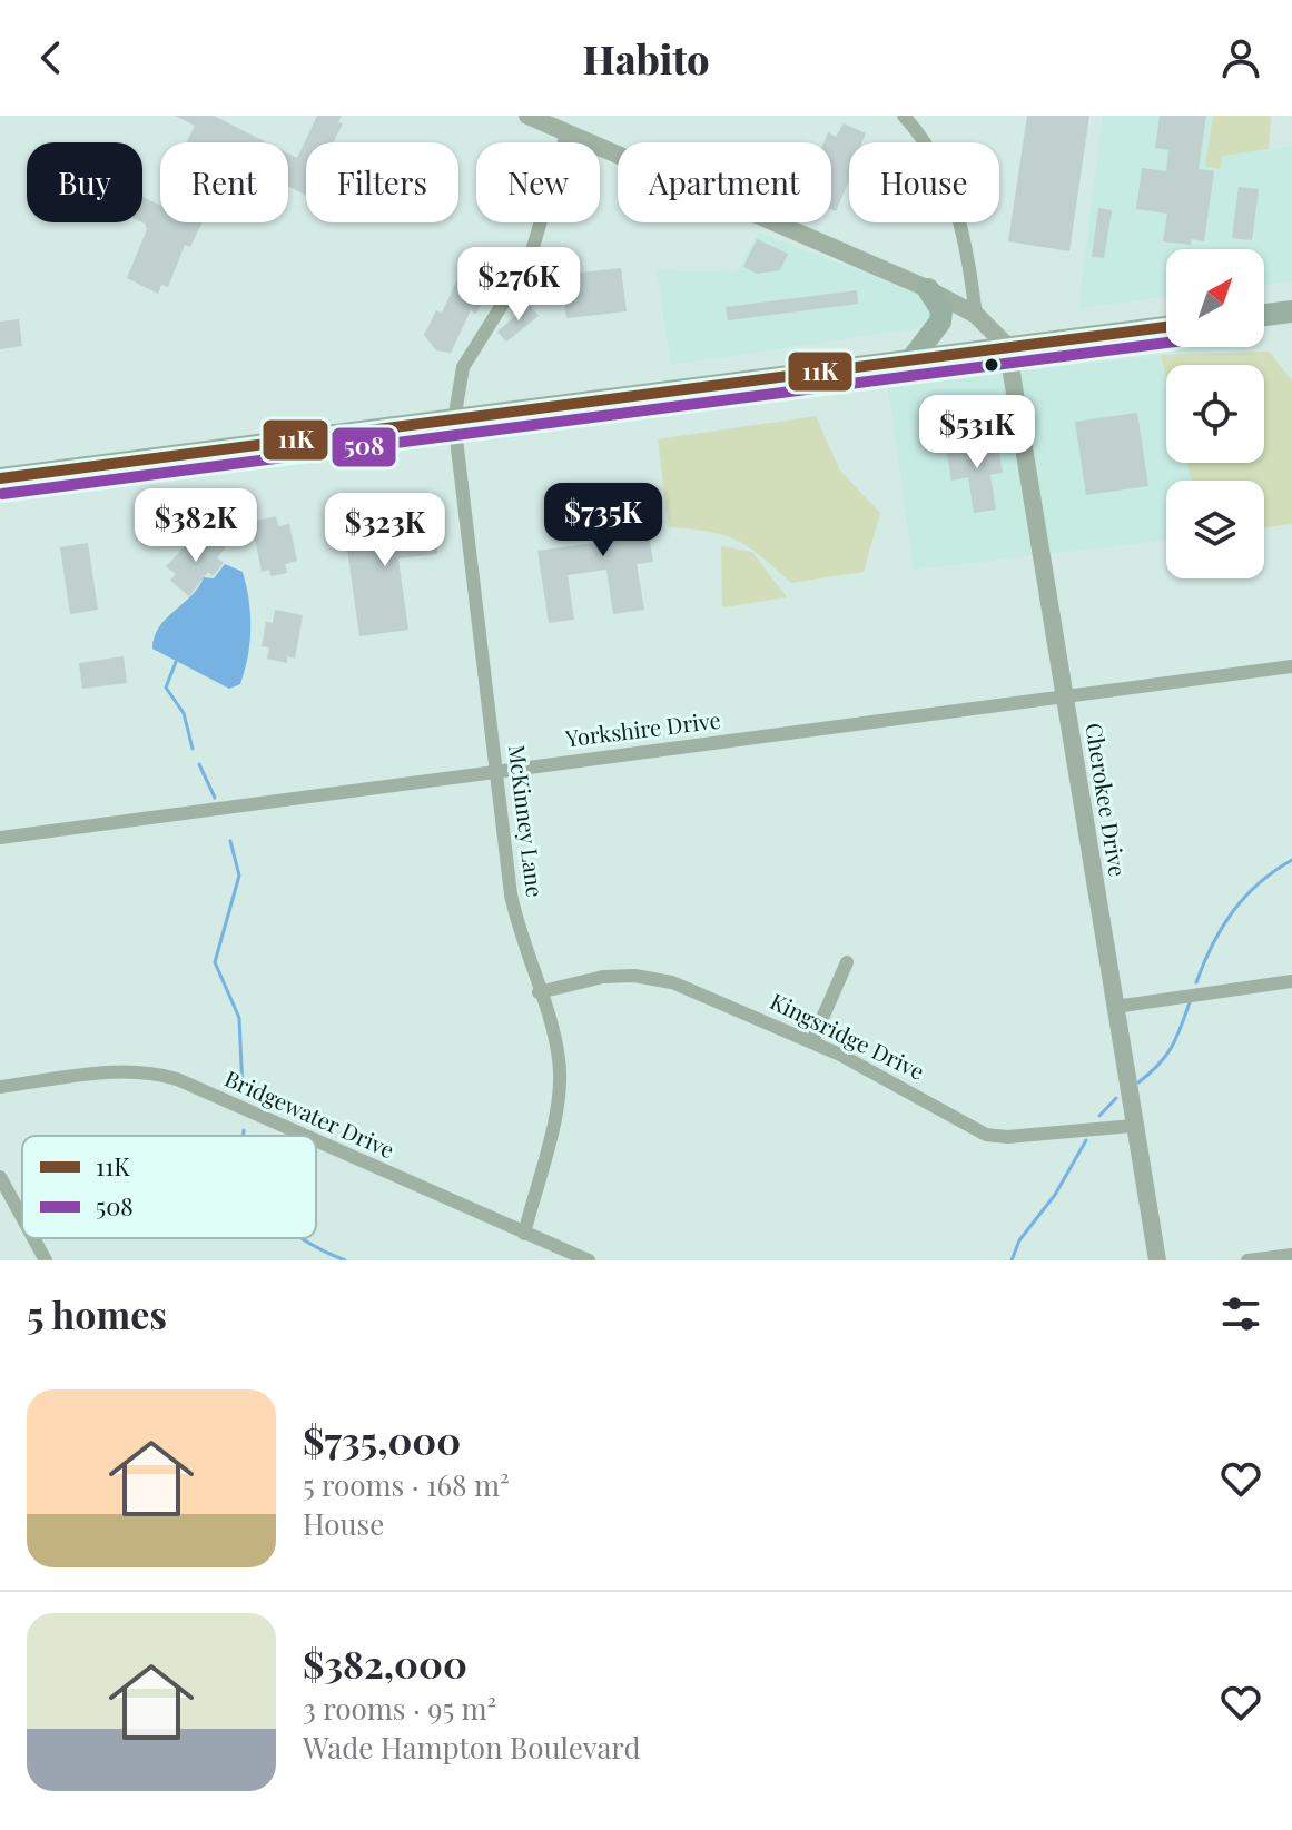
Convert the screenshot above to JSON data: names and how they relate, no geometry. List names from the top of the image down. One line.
{"streets":{"street":["Yorkshire Drive","Cherokee Drive","McKinney Lane","Kingsridge Drive","Bridgewater Drive"]},"crossings":[["Yorkshire Drive","Cherokee Drive"],["Yorkshire Drive","McKinney Lane"],["Cherokee Drive","Kingsridge Drive"],["McKinney Lane","Kingsridge Drive"],["McKinney Lane","Bridgewater Drive"]],"lines":["transit line 11K","transit line 508"],"legend":["11K","508"],"north":"top right","page":{"header":"Habito","chip":["Buy","Rent","Filters","New","Apartment","House"],"price":["$276K","$531K","$735K","$382K","$323K"],"heading":"5 homes","list":[{"name":"$735,000","note":"5 rooms · 168 m² · House"},{"name":"$382,000","note":"3 rooms · 95 m² · Wade Hampton Boulevard"}]}}
